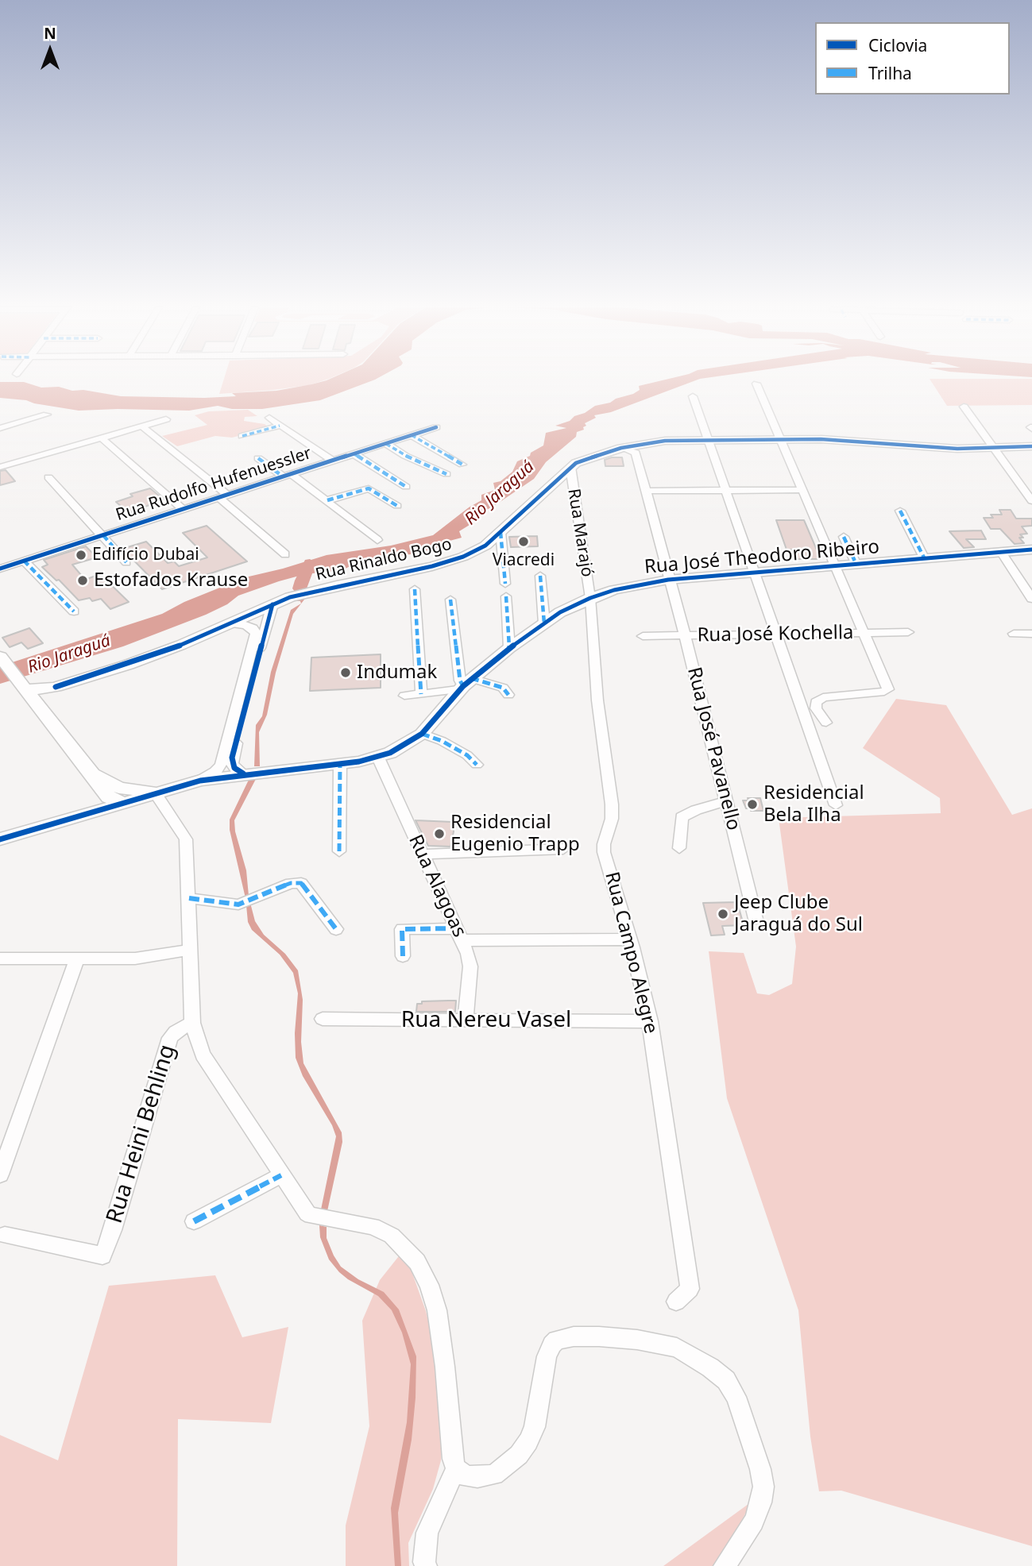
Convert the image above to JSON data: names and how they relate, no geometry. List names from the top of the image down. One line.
{"streets":{"main road":["Rua José Theodoro Ribeiro","Rua Rinaldo Bogo"],"street":["Rua Rudolfo Hufenuessler","Rua Marajó","Rua José Kochella","Rua José Pavanello","Rua Alagoas","Rua Campo Alegre","Rua Nereu Vasel","Rua Heini Behling"]},"crossings":[["Rua Marajó","Rua José Theodoro Ribeiro"],["Rua Marajó","Rua Rinaldo Bogo"],["Rua Marajó","Rua Campo Alegre"],["Rua José Theodoro Ribeiro","Rua José Pavanello"],["Rua José Theodoro Ribeiro","Rua Alagoas"],["Rua José Theodoro Ribeiro","Rua Campo Alegre"],["Rua Rinaldo Bogo","Rua José Pavanello"],["Rua José Kochella","Rua José Pavanello"],["Rua Alagoas","Rua Nereu Vasel"],["Rua Campo Alegre","Rua Nereu Vasel"]],"water":["Rio Jaraguá"],"places":["Viacredi","Edifício Dubai","Estofados Krause","Indumak","Residencial Bela Ilha","Residencial Eugenio Trapp","Jeep Clube Jaraguá do Sul"],"legend":["Ciclovia","Trilha"],"north":"top"}
